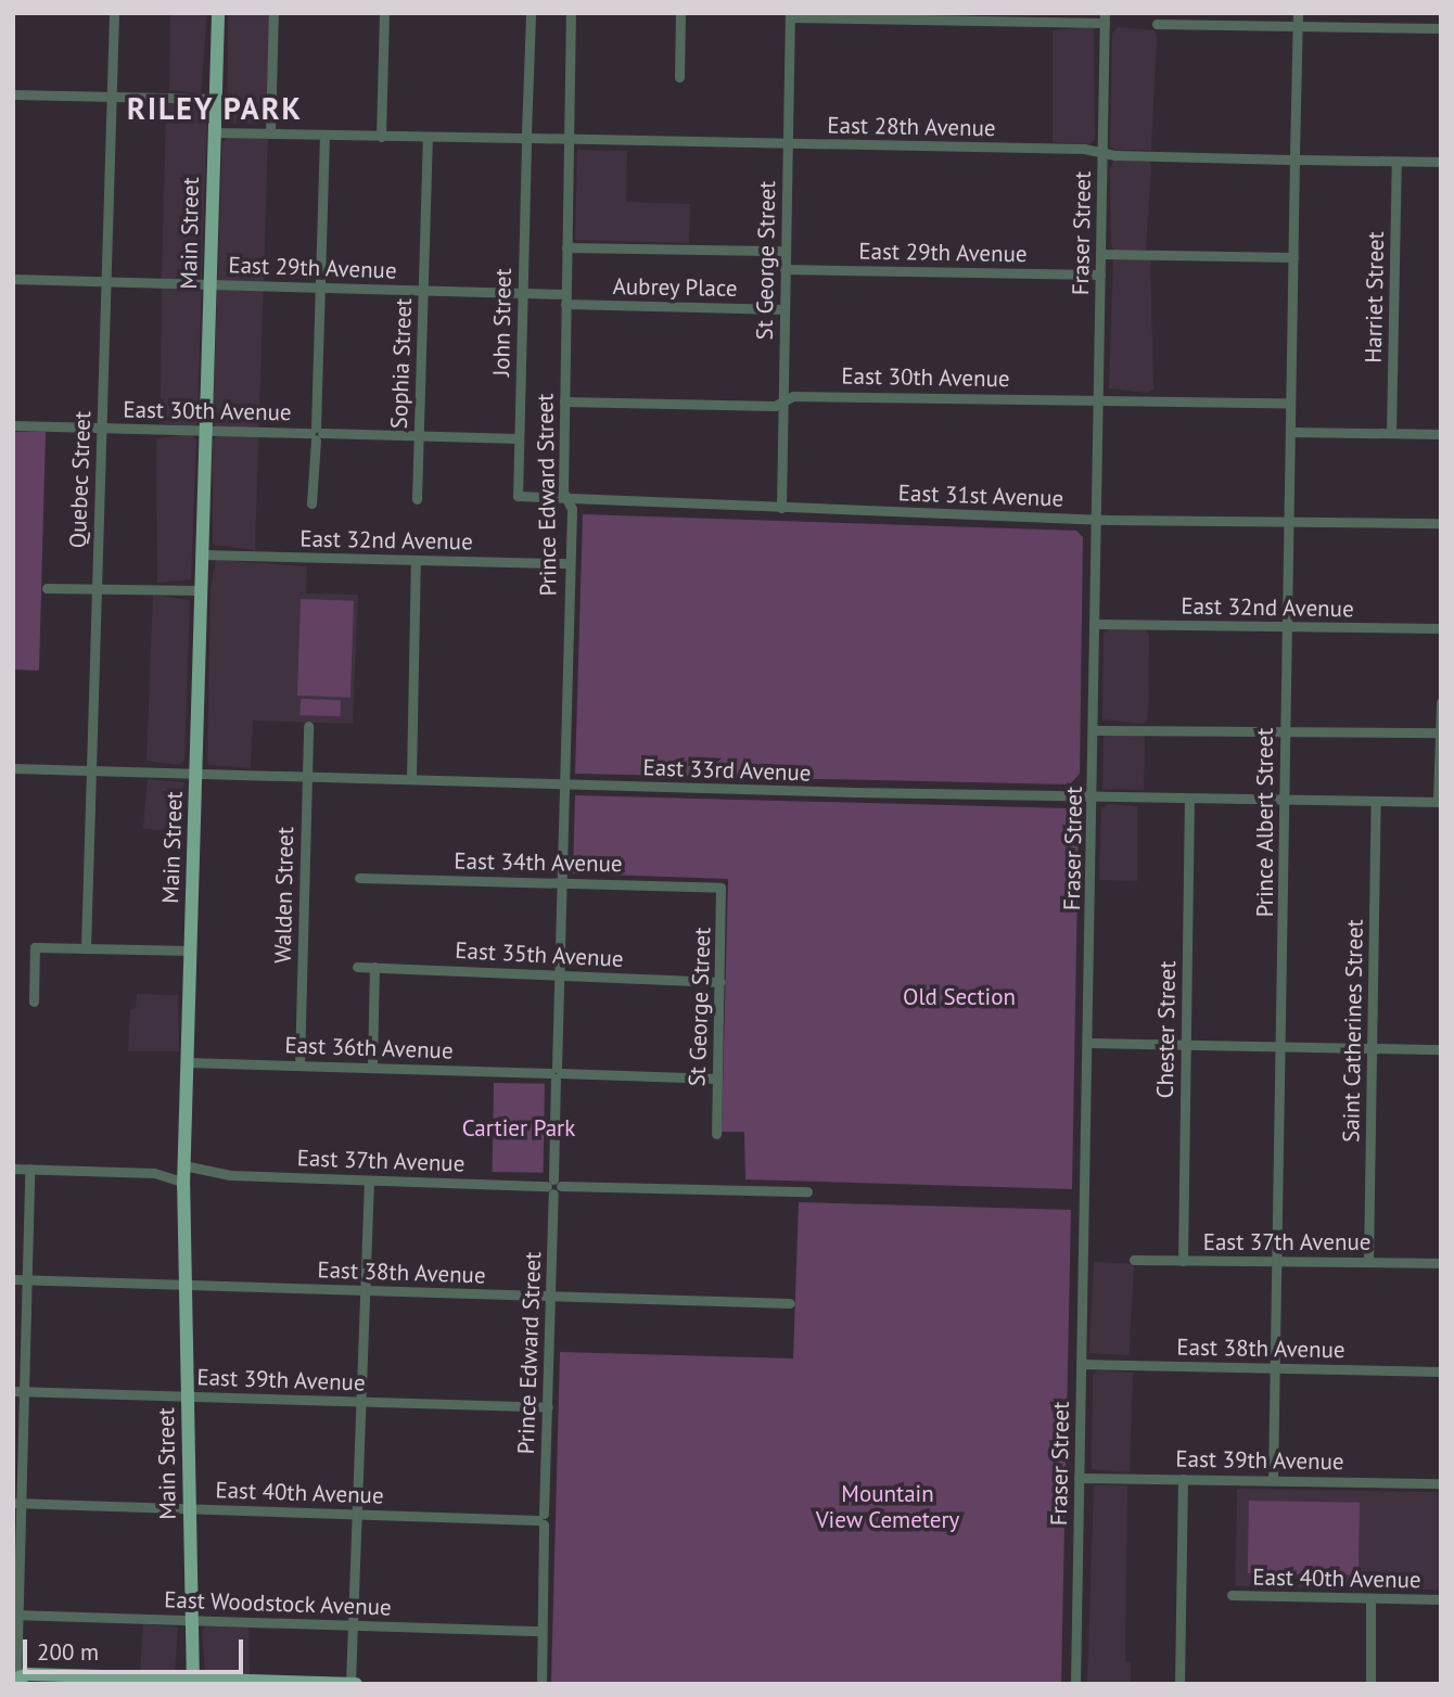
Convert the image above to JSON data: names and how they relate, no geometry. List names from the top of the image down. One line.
{"streets":{"main road":["Main Street"],"street":["East 28th Avenue","Fraser Street","East 29th Avenue","St George Street","Aubrey Place","Harriet Street","John Street","Sophia Street","East 30th Avenue","Quebec Street","Prince Edward Street","East 31st Avenue","East 32nd Avenue","East 33rd Avenue","Prince Albert Street","East 34th Avenue","Walden Street","East 35th Avenue","Chester Street","Saint Catherines Street","East 36th Avenue","East 37th Avenue","East 38th Avenue","East 39th Avenue","East 40th Avenue","East Woodstock Avenue"]},"crossings":[["East 28th Avenue","Main Street"],["East 28th Avenue","Fraser Street"],["East 28th Avenue","St George Street"],["East 28th Avenue","Harriet Street"],["East 28th Avenue","John Street"],["East 28th Avenue","Sophia Street"],["East 28th Avenue","Prince Edward Street"],["East 28th Avenue","Prince Albert Street"],["Main Street","East 29th Avenue"],["Main Street","East 30th Avenue"],["Main Street","East 32nd Avenue"],["Main Street","East 33rd Avenue"],["Main Street","East 36th Avenue"],["Main Street","East 37th Avenue"],["Main Street","East 38th Avenue"],["Main Street","East 39th Avenue"],["Main Street","East 40th Avenue"],["Main Street","East Woodstock Avenue"],["Fraser Street","East 29th Avenue"],["Fraser Street","East 30th Avenue"],["Fraser Street","East 31st Avenue"],["Fraser Street","East 32nd Avenue"],["Fraser Street","East 33rd Avenue"],["Fraser Street","East 38th Avenue"],["Fraser Street","East 39th Avenue"],["East 29th Avenue","St George Street"],["East 29th Avenue","Aubrey Place"],["East 29th Avenue","John Street"],["East 29th Avenue","Sophia Street"],["East 29th Avenue","Quebec Street"],["East 29th Avenue","Prince Edward Street"],["St George Street","Aubrey Place"],["St George Street","East 30th Avenue"],["St George Street","East 31st Avenue"],["St George Street","East 34th Avenue"],["St George Street","East 35th Avenue"],["St George Street","East 36th Avenue"],["Aubrey Place","Prince Edward Street"],["John Street","East 30th Avenue"],["John Street","East 31st Avenue"],["Sophia Street","East 30th Avenue"],["East 30th Avenue","Quebec Street"],["East 30th Avenue","Prince Edward Street"],["East 30th Avenue","Prince Albert Street"],["Quebec Street","East 33rd Avenue"],["Prince Edward Street","East 31st Avenue"],["Prince Edward Street","East 32nd Avenue"],["Prince Edward Street","East 33rd Avenue"],["Prince Edward Street","East 34th Avenue"],["Prince Edward Street","East 35th Avenue"],["Prince Edward Street","East 36th Avenue"],["Prince Edward Street","East 37th Avenue"],["Prince Edward Street","East 38th Avenue"],["Prince Edward Street","East 39th Avenue"],["Prince Edward Street","East 40th Avenue"],["Prince Edward Street","East Woodstock Avenue"],["East 31st Avenue","Prince Albert Street"],["East 32nd Avenue","Prince Albert Street"],["East 33rd Avenue","Prince Albert Street"],["East 33rd Avenue","Walden Street"],["East 33rd Avenue","Chester Street"],["East 33rd Avenue","Saint Catherines Street"],["Prince Albert Street","East 37th Avenue"],["Prince Albert Street","East 38th Avenue"],["Prince Albert Street","East 39th Avenue"],["Walden Street","East 36th Avenue"],["Chester Street","East 37th Avenue"],["Saint Catherines Street","East 37th Avenue"]],"districts":["RILEY PARK"],"parks":["Old Section","Cartier Park","Mountain View Cemetery"],"scale_bar":"200 m"}
